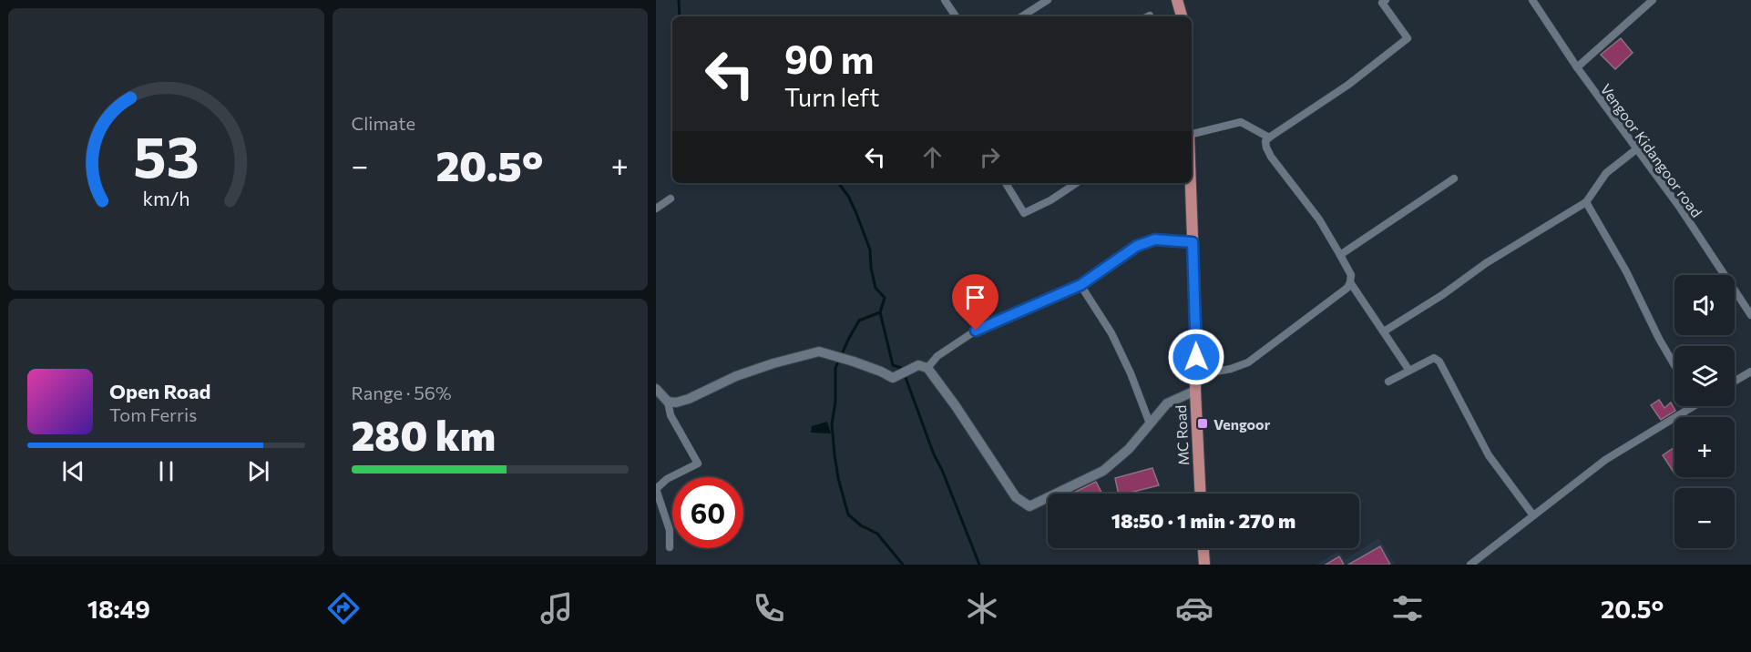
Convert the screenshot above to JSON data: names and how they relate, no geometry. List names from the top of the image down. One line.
{"streets":{"main road":["MC Road"],"street":["Vengoor Kidangoor road"]},"places":{"transit":["Vengoor"]},"page":{"tile":["Climate",["Range · 56%","280 km"]],"turn":["90 m","Turn left"],"heat":["−","20.5°","+"],"map_buttons":["+","−"],"song":["Open Road","Tom Ferris"],"limit":"60","trip":"18:50 · 1 min · 270 m","tabs":["18:49","20.5°"],"gauge":["53","km/h"]}}
